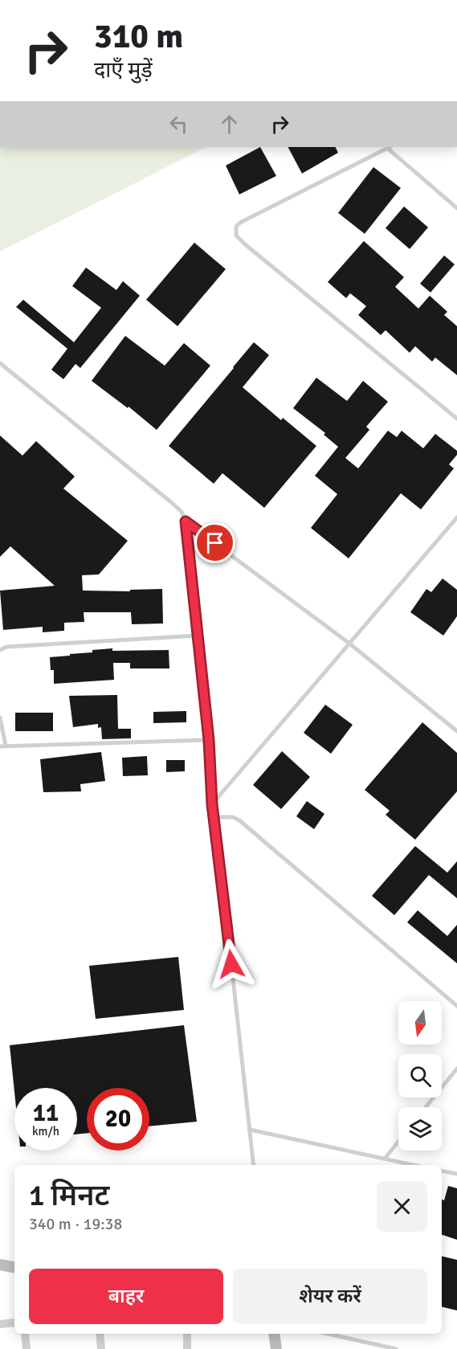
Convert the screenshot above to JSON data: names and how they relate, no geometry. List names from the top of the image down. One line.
{"north":"bottom","page":{"turn":["310 m","दाएँ मुड़ें"],"speed":"11 km/h","limit":"20","heading":["1 मिनट","340 m · 19:38"],"buttons":["बाहर","शेयर करें"]}}
